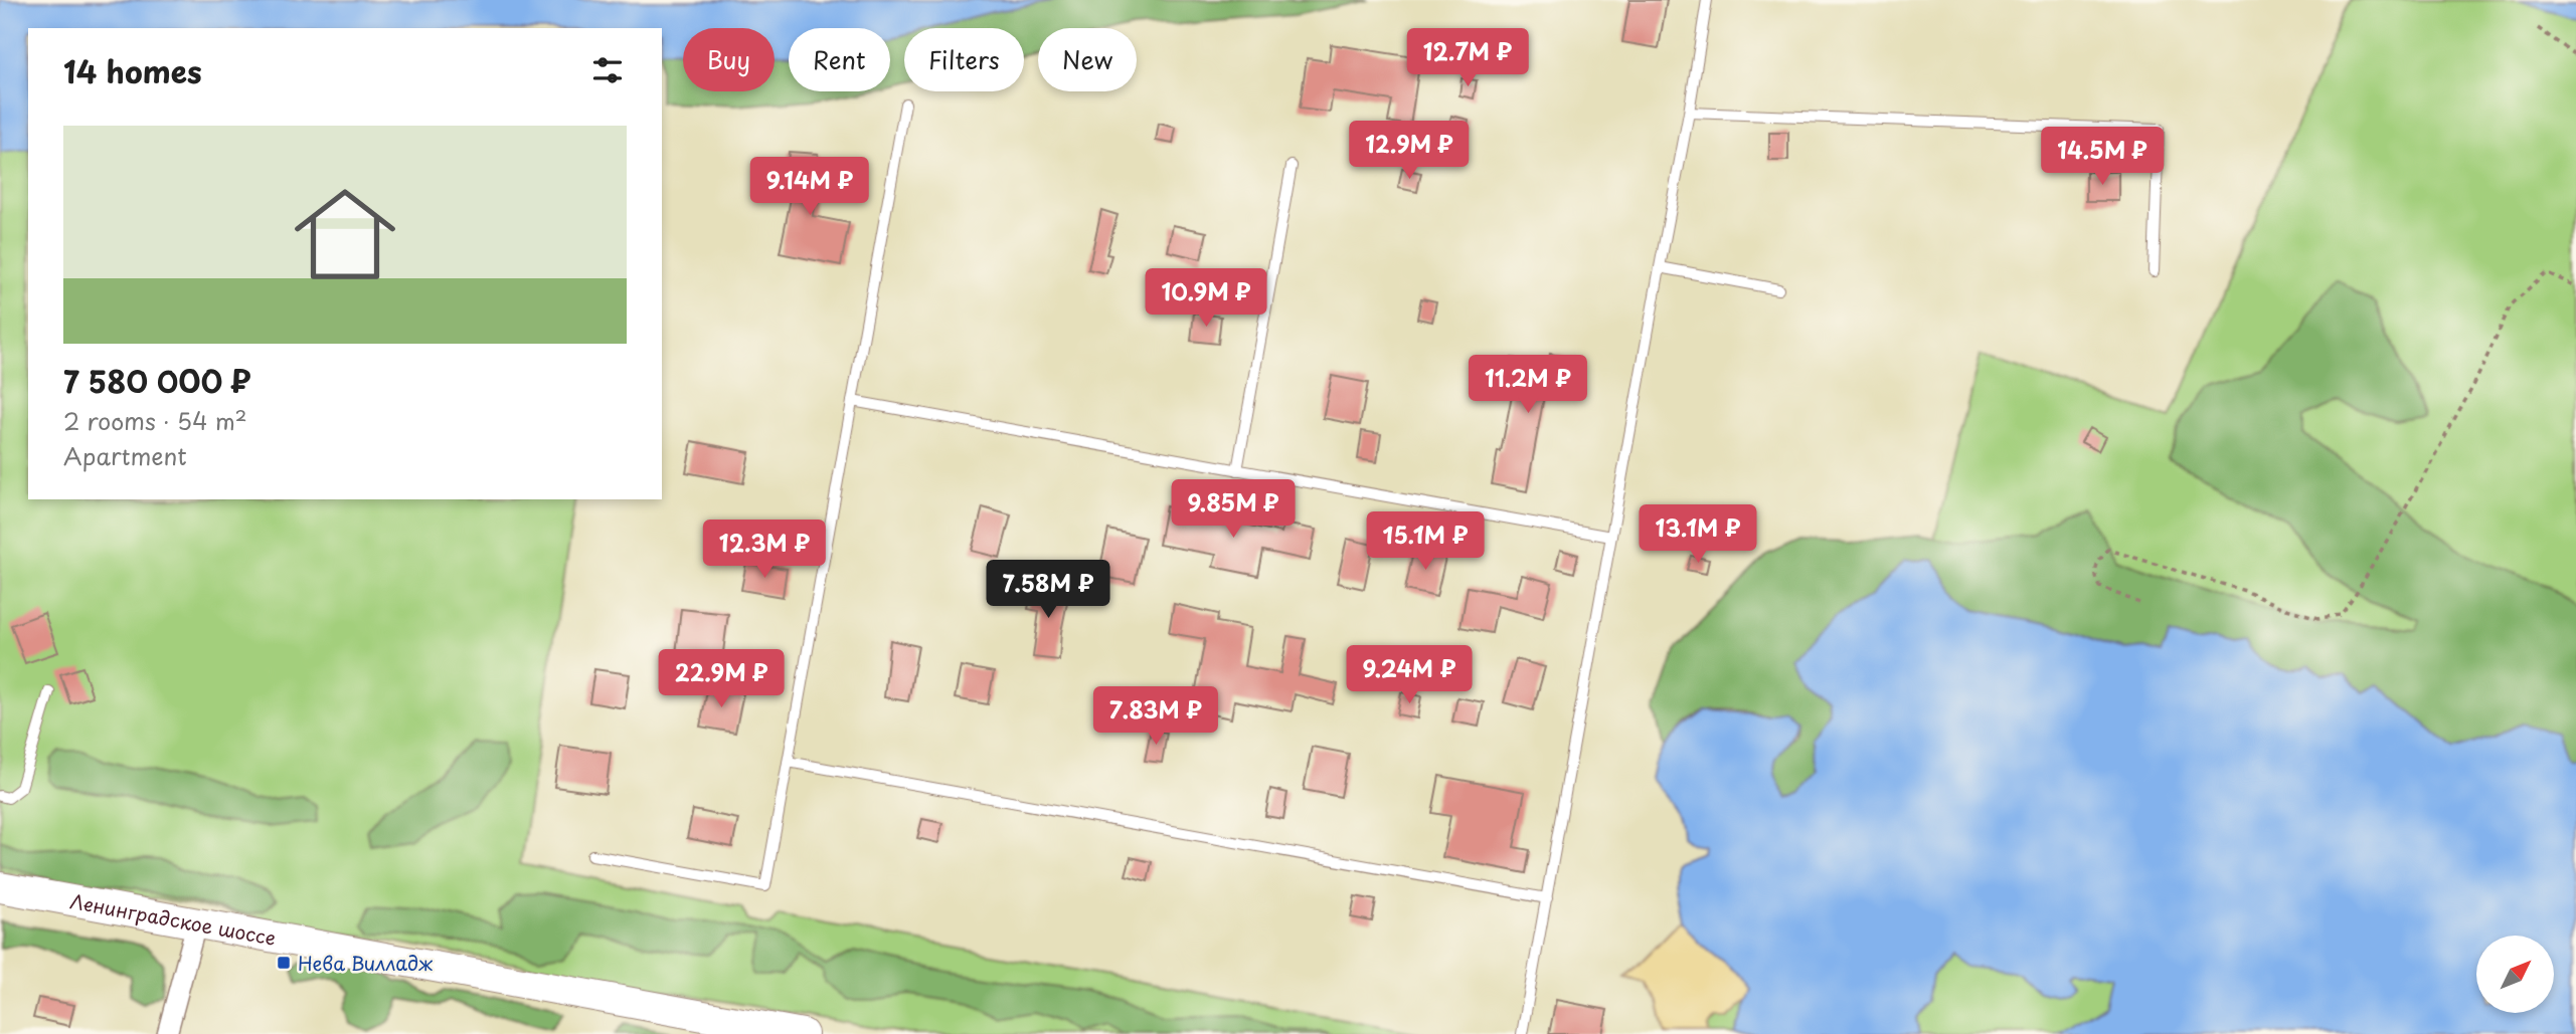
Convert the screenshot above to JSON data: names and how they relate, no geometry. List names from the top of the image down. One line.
{"streets":{"main road":["Ленинградское шоссе"]},"places":{"transit":["Нева Вилладж"]},"north":"top right","page":{"price":["12.7M ₽","12.9M ₽","14.5M ₽","9.14M ₽","10.9M ₽","11.2M ₽","9.85M ₽","13.1M ₽","15.1M ₽","12.3M ₽","7.58M ₽","9.24M ₽","22.9M ₽","7.83M ₽"],"chip":["Buy","Rent","Filters","New"],"heading":"14 homes","list":[{"name":"7 580 000 ₽","note":"2 rooms · 54 m² · Apartment"}]}}
